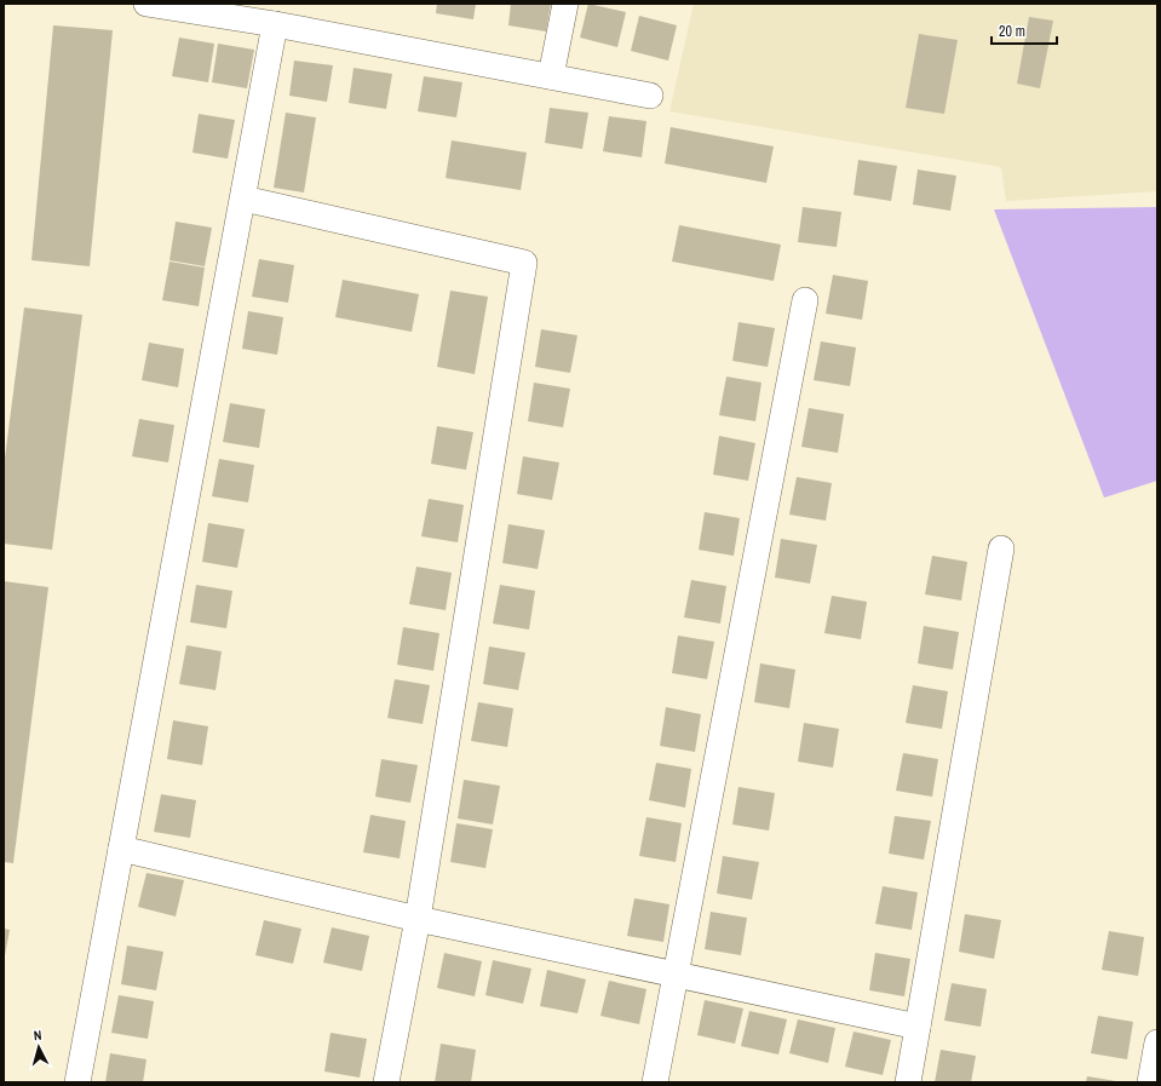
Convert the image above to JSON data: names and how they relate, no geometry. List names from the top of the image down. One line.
{"scale_bar":"20 m","north":"top"}
